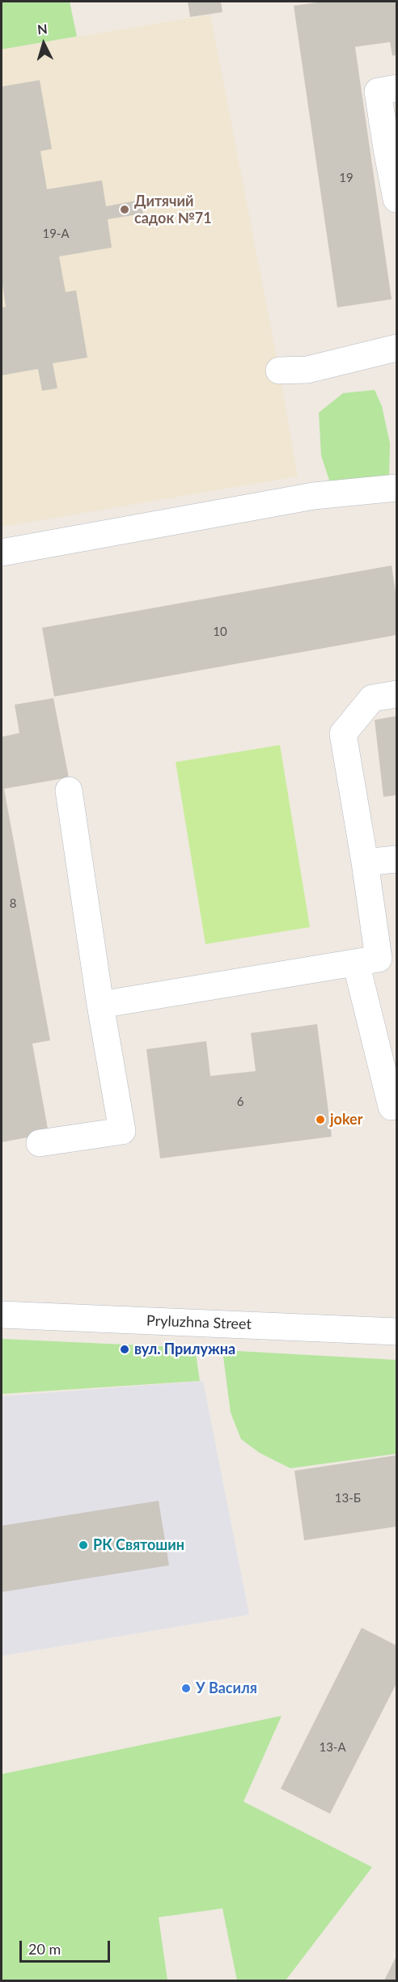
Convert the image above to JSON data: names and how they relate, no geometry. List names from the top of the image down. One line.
{"streets":{"street":["Pryluzhna Street"]},"places":["Дитячий садок №71","joker","вул. Прилужна","РК Святошин","У Василя"],"house_numbers":["19","19-А","10","8","6","13-Б","13-А"],"scale_bar":"20 m","north":"top"}
